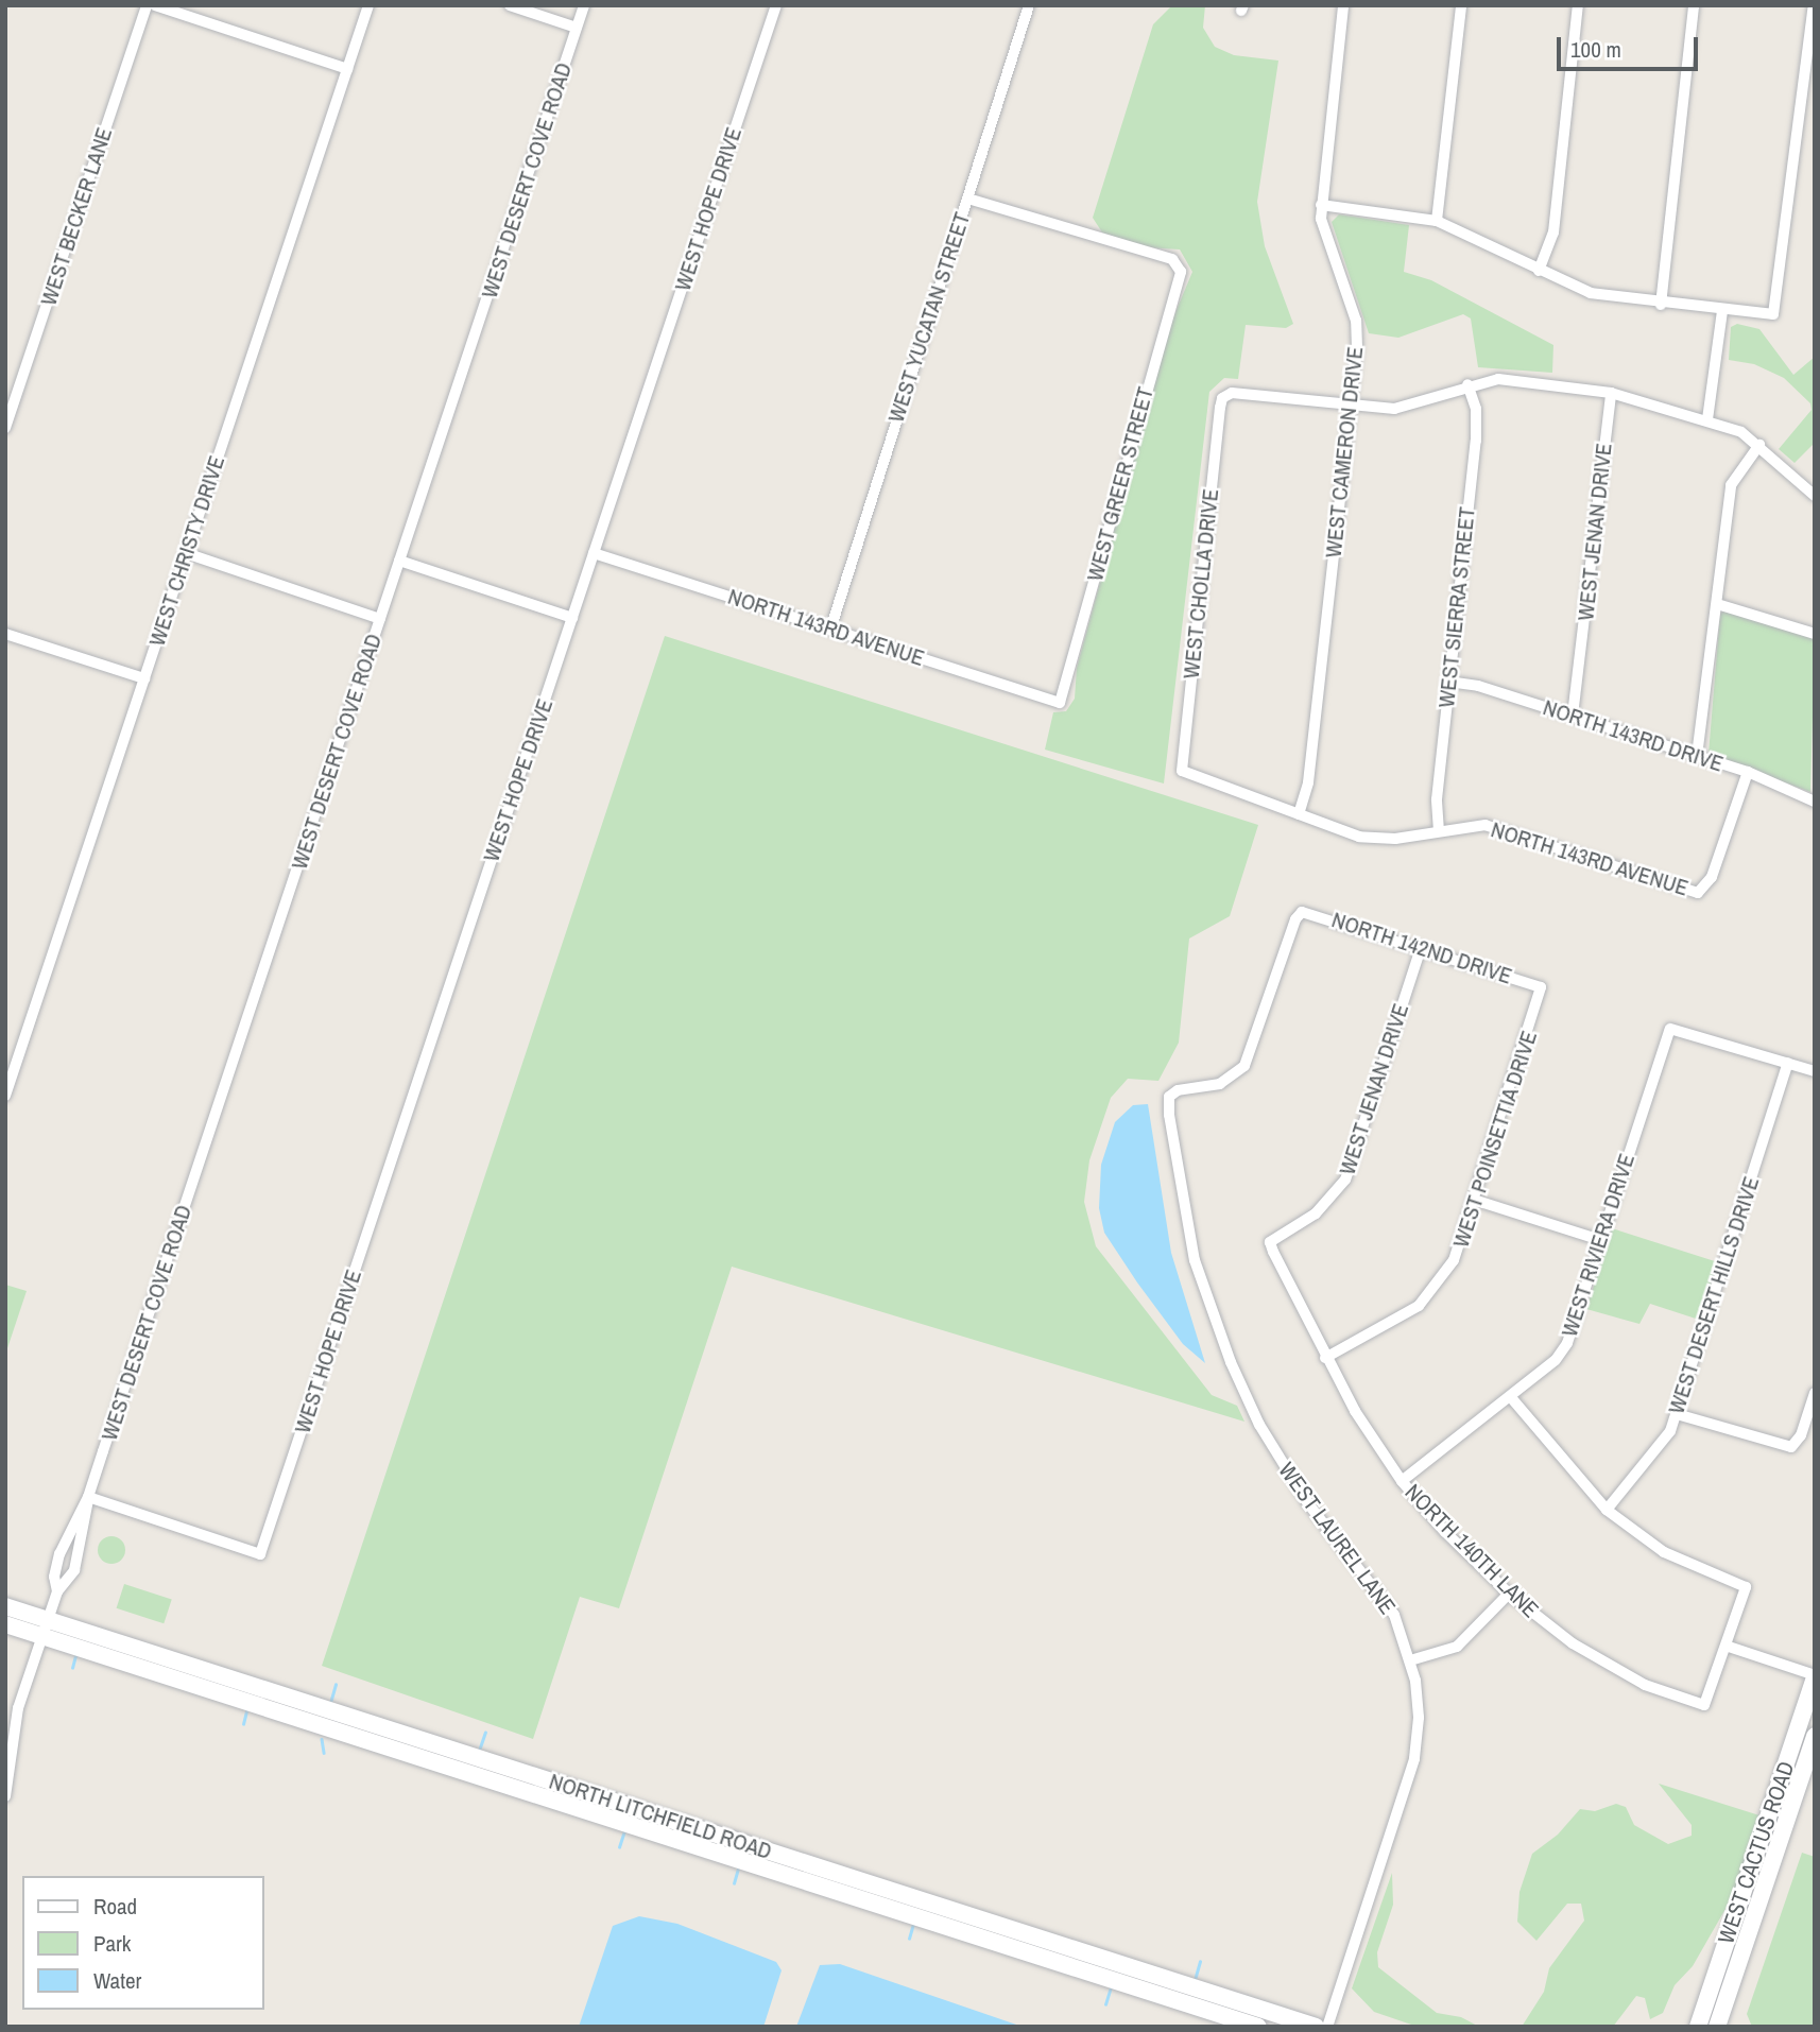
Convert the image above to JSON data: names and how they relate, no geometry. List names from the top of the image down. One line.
{"streets":{"main road":["NORTH LITCHFIELD ROAD","WEST CACTUS ROAD"],"street":["WEST DESERT COVE ROAD","WEST HOPE DRIVE","WEST BECKER LANE","WEST YUCATAN STREET","WEST CAMERON DRIVE","WEST GREER STREET","WEST JENAN DRIVE","WEST CHRISTY DRIVE","WEST CHOLLA DRIVE","WEST SIERRA STREET","NORTH 143RD AVENUE","NORTH 143RD DRIVE","NORTH 142ND DRIVE","WEST POINSETTIA DRIVE","WEST RIVIERA DRIVE","WEST DESERT HILLS DRIVE","WEST LAUREL LANE","NORTH 140TH LANE"]},"crossings":[["WEST DESERT COVE ROAD","WEST HOPE DRIVE"],["WEST DESERT COVE ROAD","NORTH LITCHFIELD ROAD"],["WEST HOPE DRIVE","NORTH 143RD AVENUE"],["WEST YUCATAN STREET","WEST GREER STREET"],["WEST YUCATAN STREET","NORTH 143RD AVENUE"],["WEST CAMERON DRIVE","WEST CHOLLA DRIVE"],["WEST CAMERON DRIVE","NORTH 143RD AVENUE"],["WEST GREER STREET","NORTH 143RD AVENUE"],["WEST JENAN DRIVE","NORTH 143RD DRIVE"],["WEST JENAN DRIVE","NORTH 142ND DRIVE"],["WEST JENAN DRIVE","NORTH 140TH LANE"],["WEST CHOLLA DRIVE","NORTH 143RD AVENUE"],["WEST SIERRA STREET","NORTH 143RD AVENUE"],["WEST SIERRA STREET","NORTH 143RD DRIVE"],["NORTH 143RD AVENUE","NORTH 143RD DRIVE"],["NORTH 142ND DRIVE","WEST POINSETTIA DRIVE"],["NORTH 142ND DRIVE","WEST LAUREL LANE"],["WEST POINSETTIA DRIVE","NORTH 140TH LANE"],["WEST RIVIERA DRIVE","WEST DESERT HILLS DRIVE"],["WEST RIVIERA DRIVE","NORTH 140TH LANE"]],"legend":["Road","Park","Water"],"scale_bar":"100 m"}
